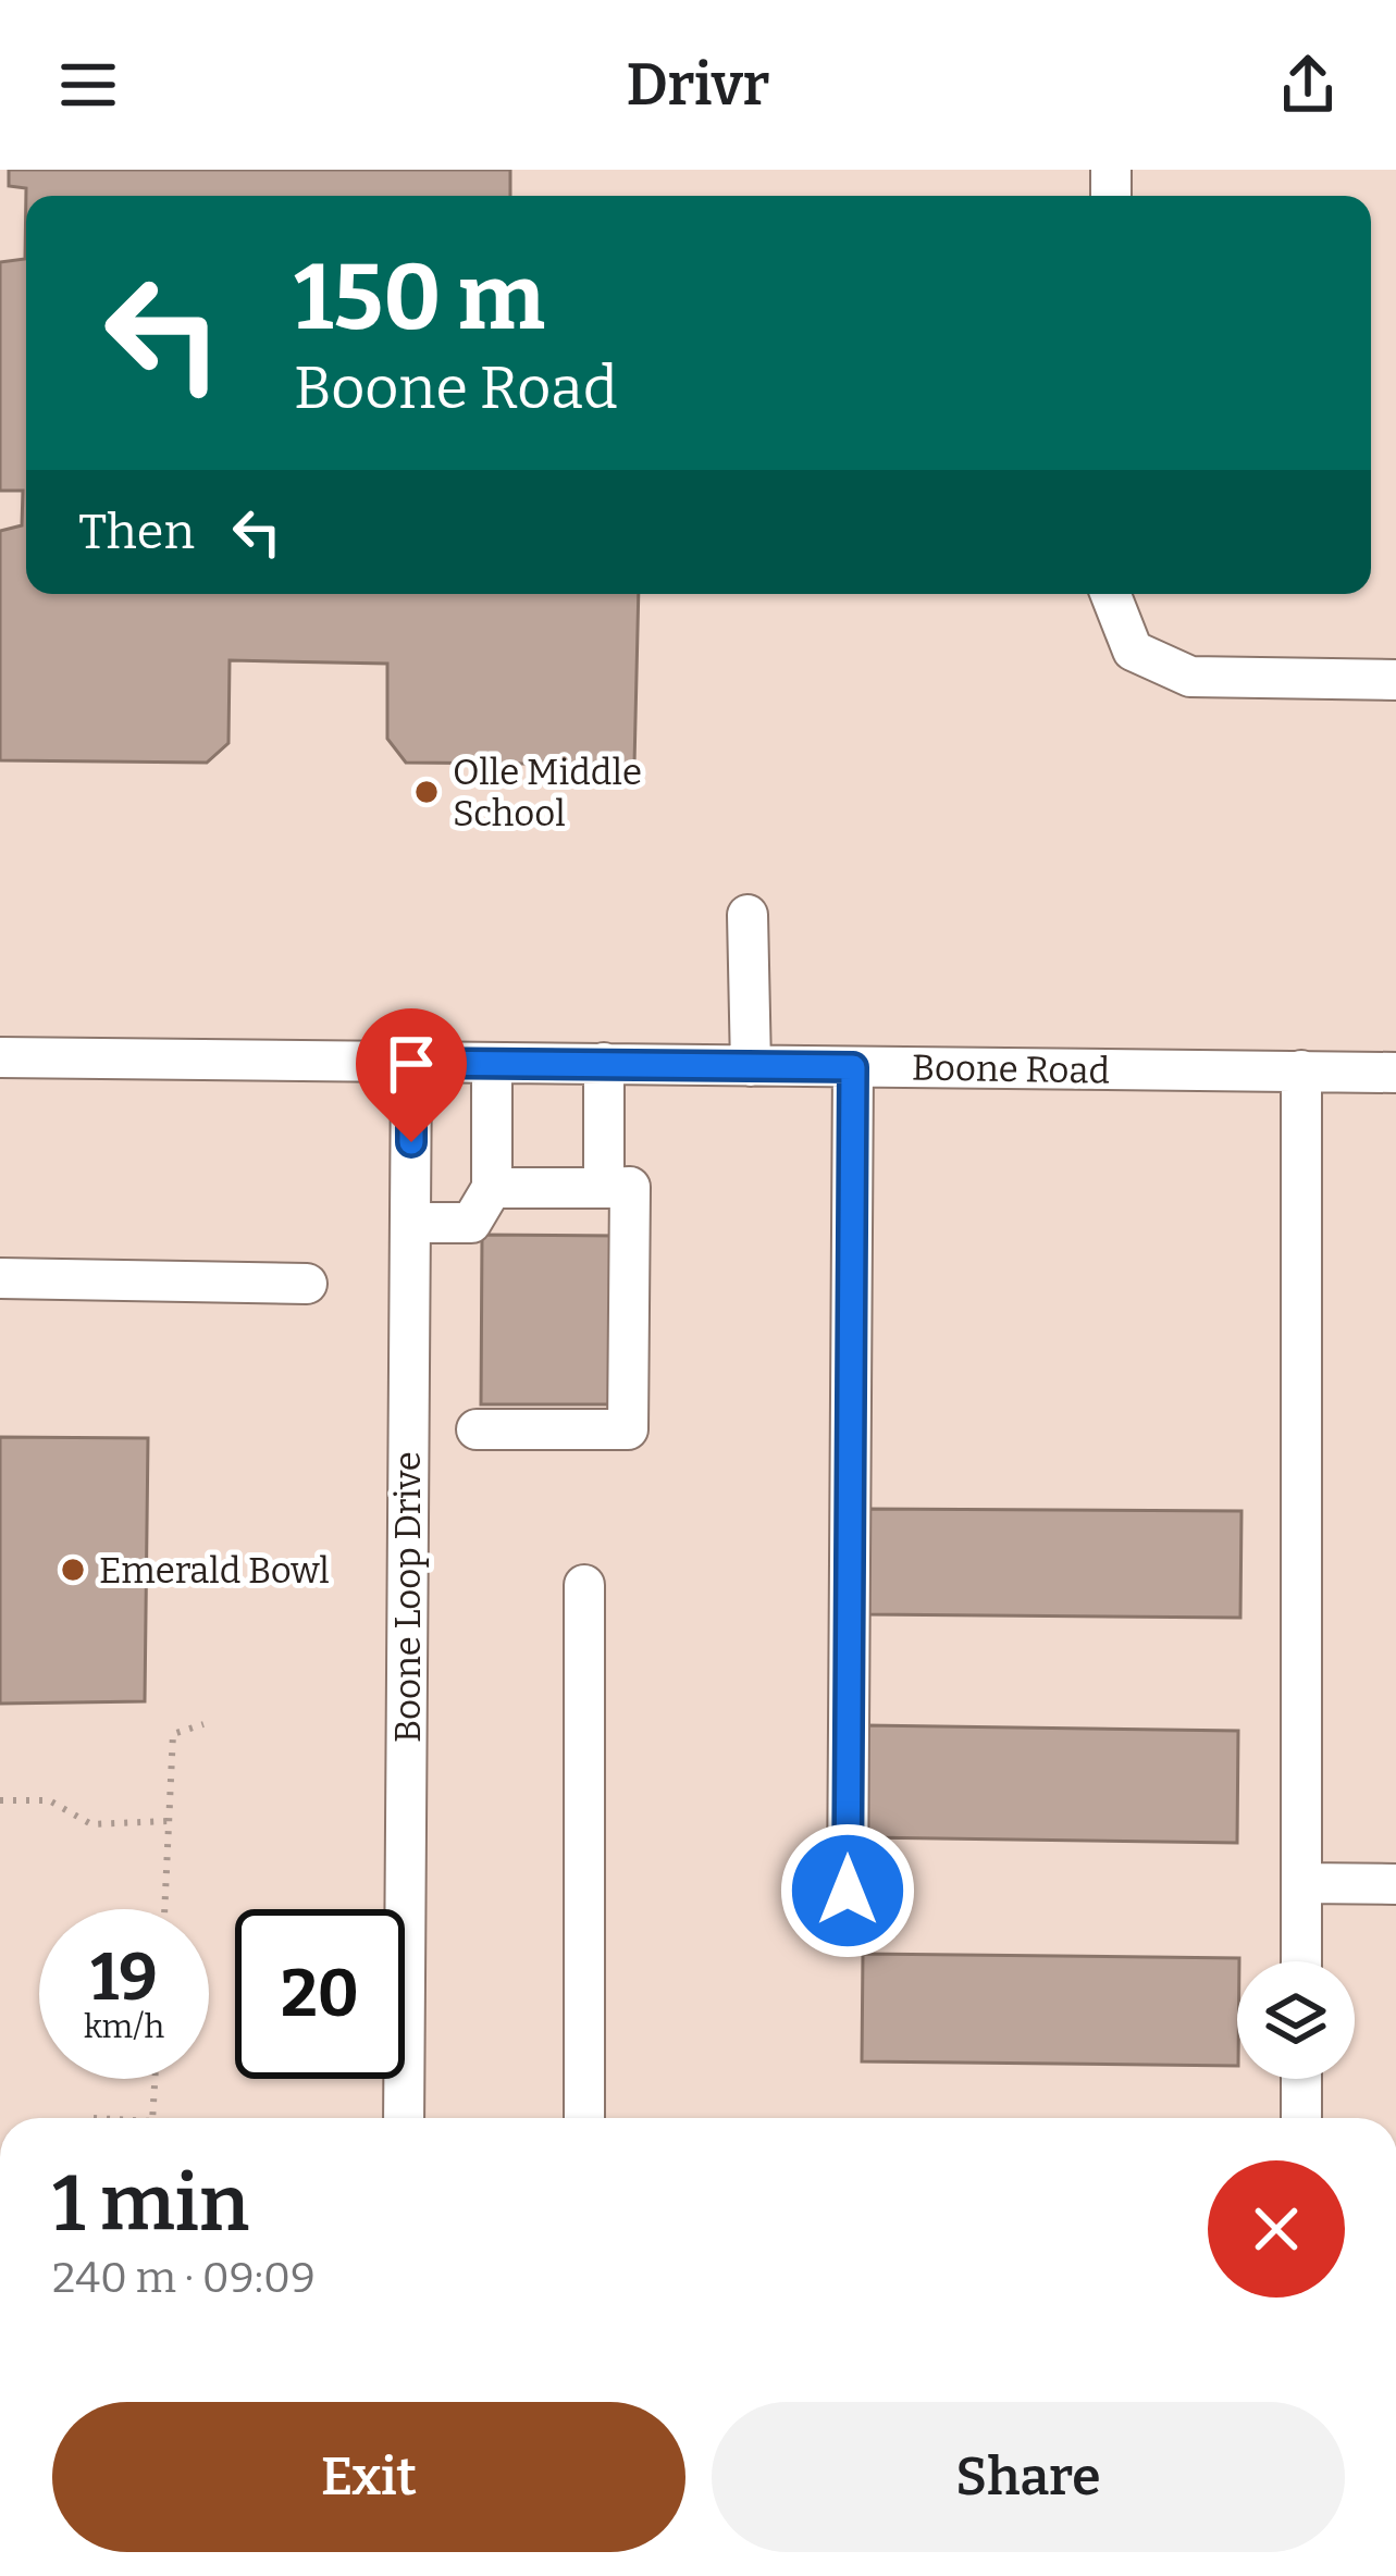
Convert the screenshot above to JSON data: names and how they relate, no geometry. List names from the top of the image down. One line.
{"streets":{"street":["Boone Road","Boone Loop Drive"]},"crossings":[["Boone Road","Boone Loop Drive"]],"places":["Olle Middle School","Emerald Bowl"],"page":{"header":"Drivr","turn":["150 m","Boone Road"],"then":"Then","speed":"19 km/h","limit":"20","heading":["1 min","240 m · 09:09"],"buttons":["Exit","Share"]}}
